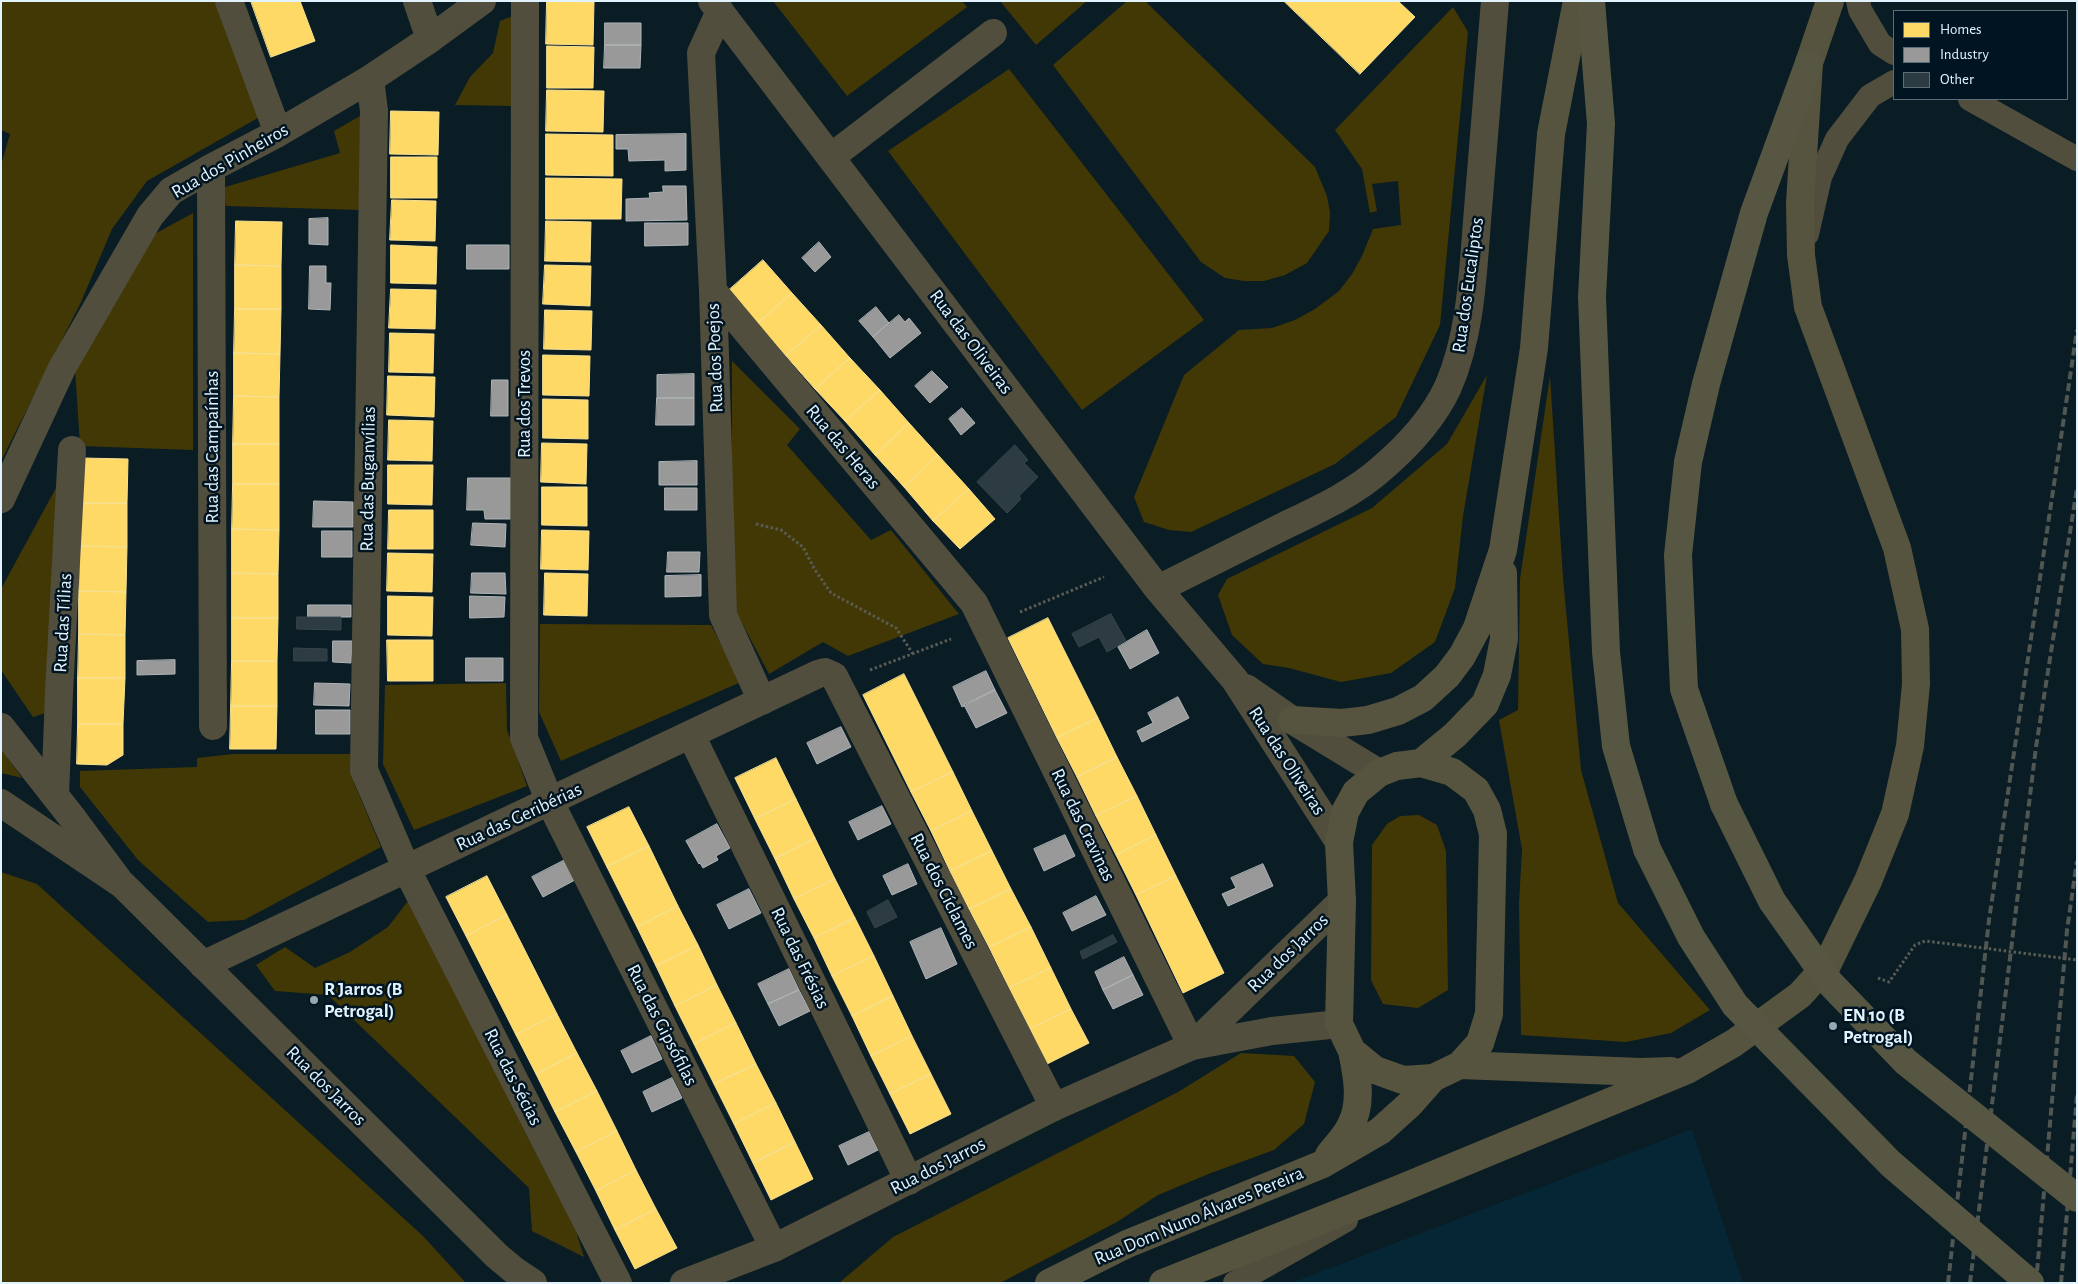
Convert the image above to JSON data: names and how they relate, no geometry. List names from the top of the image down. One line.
{"streets":{"main road":["Rua Dom Nuno Álvares Pereira"],"street":["Rua dos Pinheiros","Rua dos Eucaliptos","Rua das Oliveiras","Rua dos Poejos","Rua dos Trevos","Rua das Campaínhas","Rua das Heras","Rua das Buganvílias","Rua das Tílias","Rua das Geribérias","Rua das Cravinas","Rua dos Cíclames","Rua dos Jarros","Rua das Frésias","Rua das Gipsófilas","Rua das Sécias"]},"crossings":[["Rua dos Pinheiros","Rua das Campaínhas"],["Rua dos Pinheiros","Rua das Buganvílias"],["Rua dos Eucaliptos","Rua das Oliveiras"],["Rua das Oliveiras","Rua dos Poejos"],["Rua dos Poejos","Rua das Heras"],["Rua dos Poejos","Rua das Geribérias"],["Rua dos Trevos","Rua das Geribérias"],["Rua dos Trevos","Rua das Gipsófilas"],["Rua das Heras","Rua das Cravinas"],["Rua das Buganvílias","Rua das Geribérias"],["Rua das Buganvílias","Rua das Sécias"],["Rua das Tílias","Rua dos Jarros"],["Rua das Geribérias","Rua dos Cíclames"],["Rua das Geribérias","Rua dos Jarros"],["Rua das Geribérias","Rua das Frésias"],["Rua das Geribérias","Rua das Gipsófilas"],["Rua das Geribérias","Rua das Sécias"],["Rua das Cravinas","Rua dos Jarros"],["Rua dos Cíclames","Rua dos Jarros"],["Rua dos Jarros","Rua das Frésias"],["Rua dos Jarros","Rua das Gipsófilas"]],"places":["R Jarros (B Petrogal)","EN 10 (B Petrogal)"],"legend":["Homes","Industry","Other"]}
